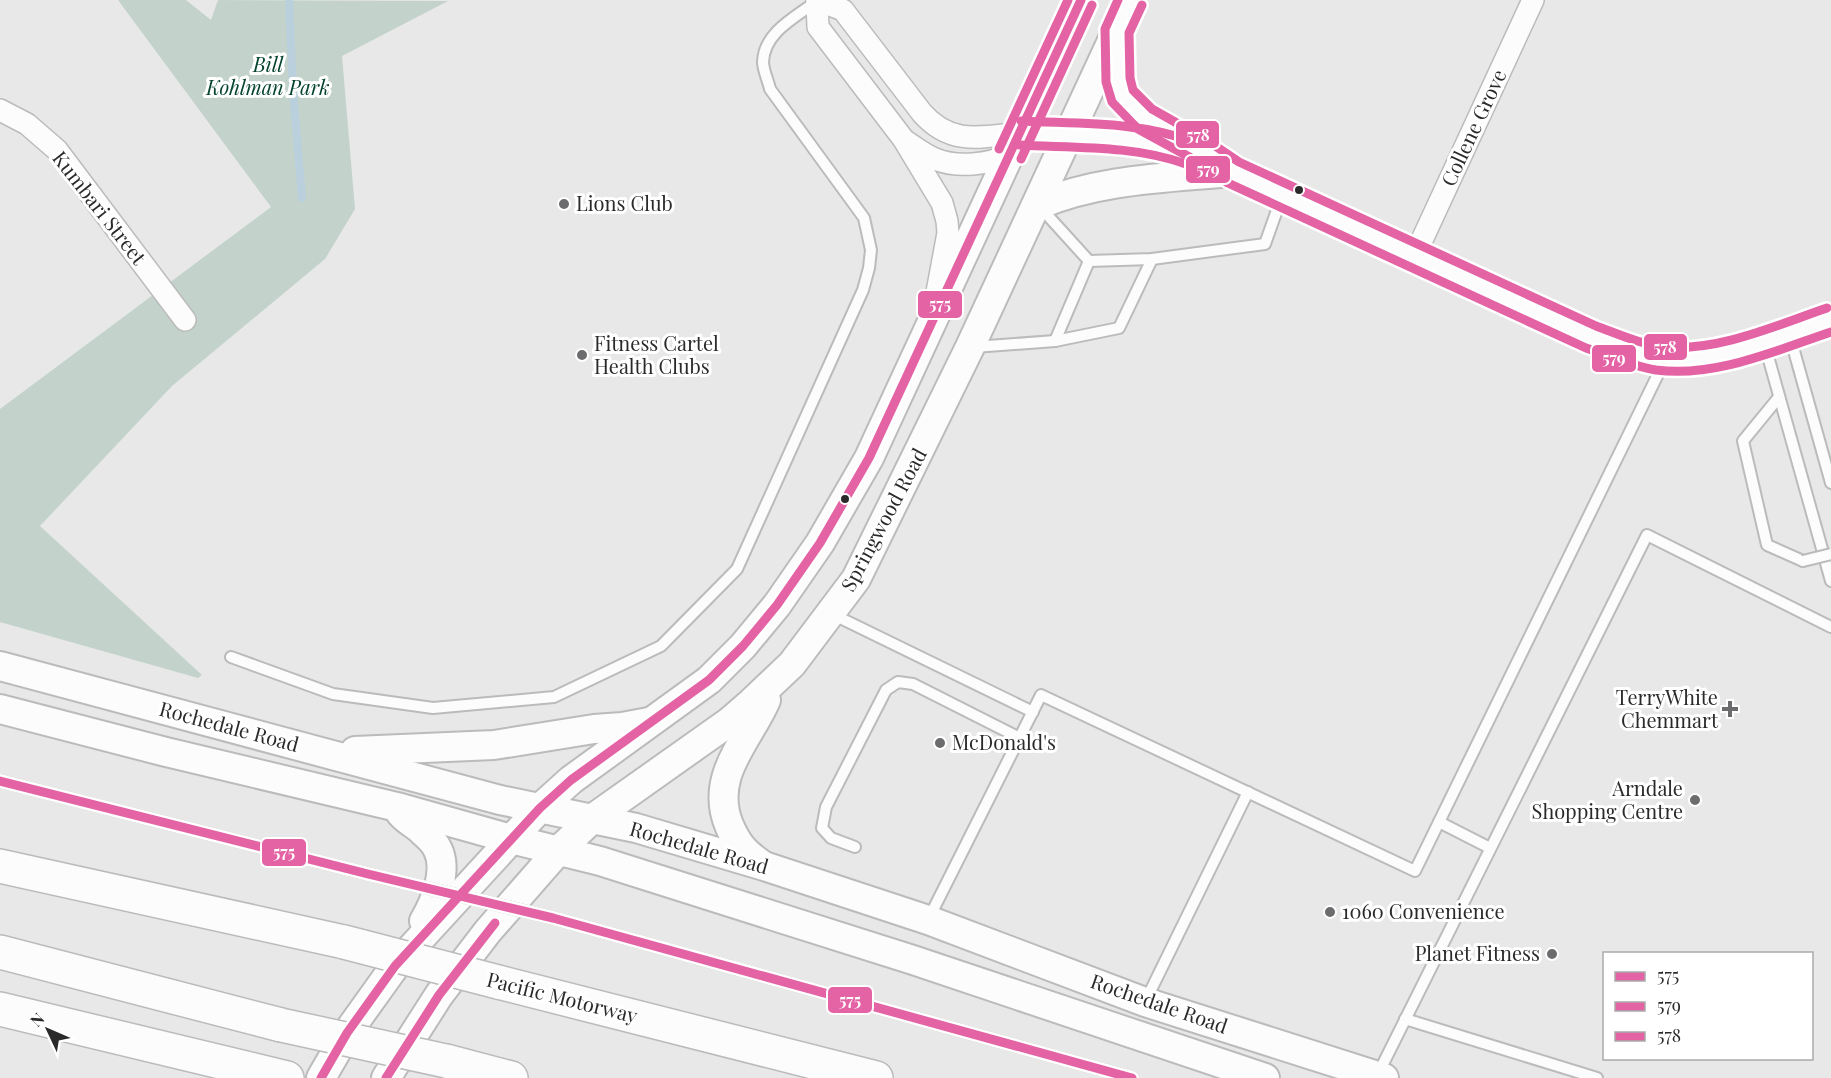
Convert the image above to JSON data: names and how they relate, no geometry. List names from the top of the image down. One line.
{"streets":{"highway":["Pacific Motorway"],"main road":["Springwood Road","Rochedale Road"],"street":["Collene Grove","Kumbari Street"]},"crossings":[["Springwood Road","Rochedale Road"]],"parks":["Bill Kohlman Park"],"places":{"other":["Lions Club","Fitness Cartel Health Clubs","McDonald's","Arndale Shopping Centre","1060 Convenience","Planet Fitness"],"health":["TerryWhite Chemmart"]},"lines":["transit line 575","transit line 579","transit line 578"],"legend":["575","579","578"],"north":"top left"}
